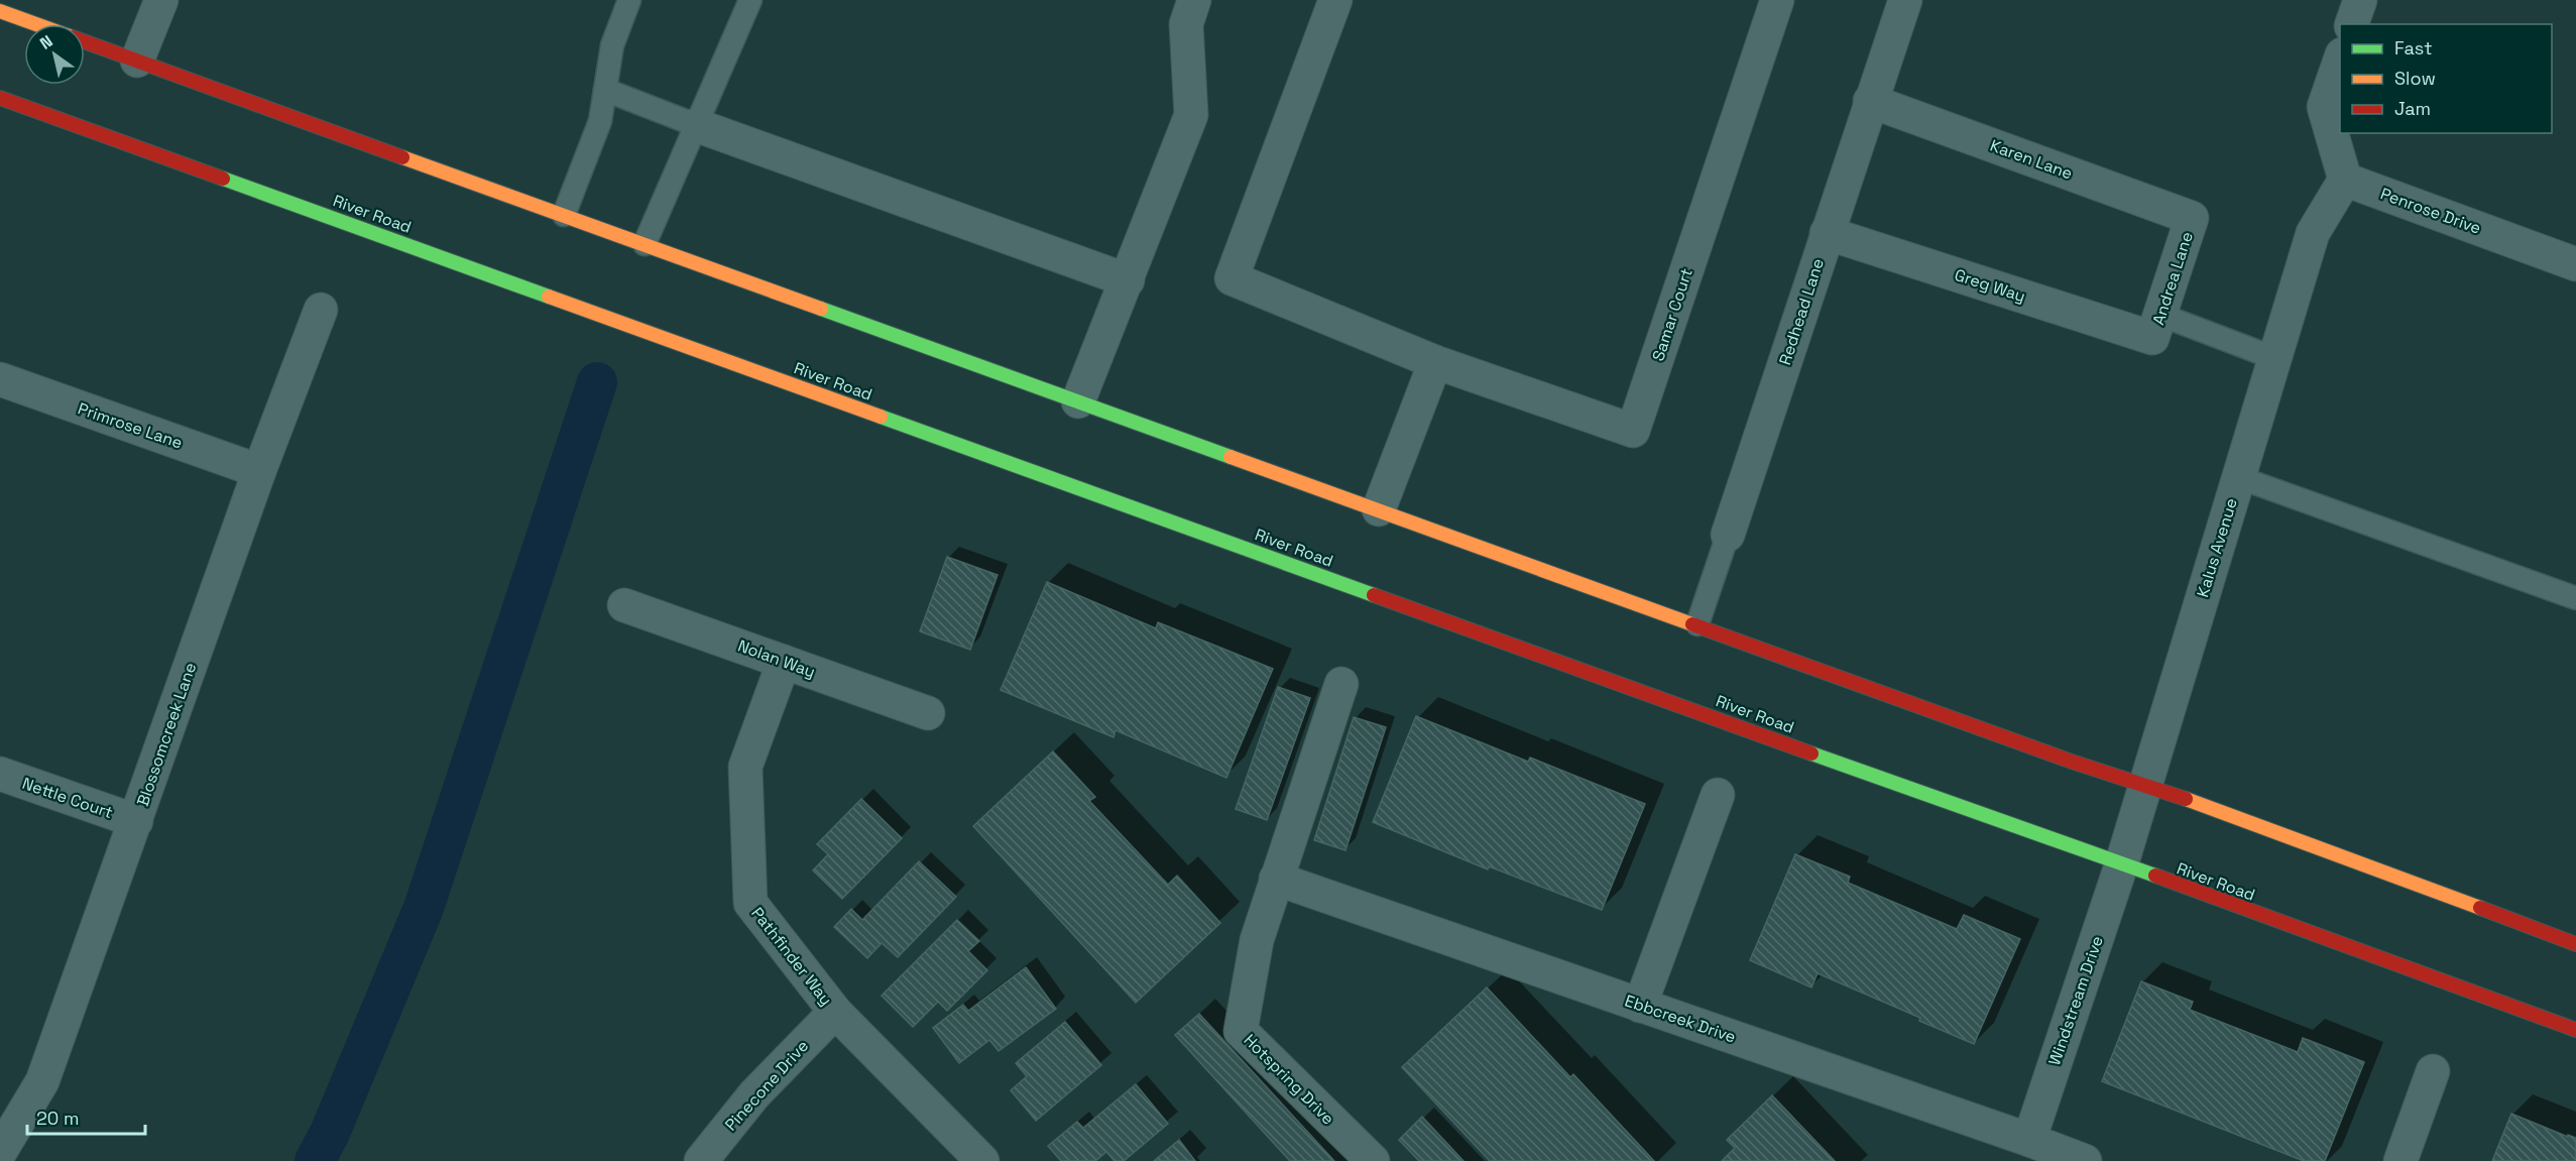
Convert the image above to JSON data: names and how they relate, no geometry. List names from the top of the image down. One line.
{"streets":{"main road":["River Road"],"street":["Karen Lane","Penrose Drive","Andrea Lane","Greg Way","Redhead Lane","Samar Court","Primrose Lane","Kalus Avenue","Nolan Way","Blossomcreek Lane","Nettle Court","Pathfinder Way","Windstream Drive","Ebbcreek Drive","Hotspring Drive","Pinecone Drive"]},"crossings":[["Karen Lane","Andrea Lane"],["Karen Lane","Redhead Lane"],["Penrose Drive","Kalus Avenue"],["River Road","Kalus Avenue"],["River Road","Windstream Drive"],["Andrea Lane","Greg Way"],["Greg Way","Redhead Lane"],["Primrose Lane","Blossomcreek Lane"],["Kalus Avenue","Windstream Drive"],["Nolan Way","Pathfinder Way"],["Blossomcreek Lane","Nettle Court"],["Pathfinder Way","Pinecone Drive"],["Windstream Drive","Ebbcreek Drive"],["Ebbcreek Drive","Hotspring Drive"]],"legend":["Fast","Slow","Jam"],"scale_bar":"20 m","north":"top left"}
